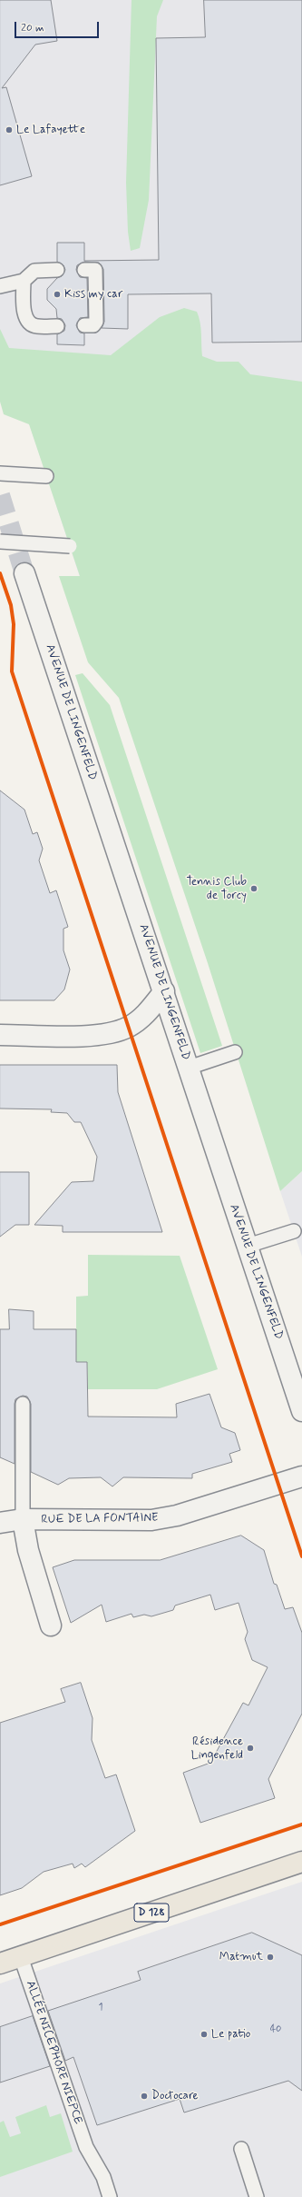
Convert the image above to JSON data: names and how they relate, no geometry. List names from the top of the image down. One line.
{"streets":{"main road":["D 128"],"street":["AVENUE DE LINGENFELD","RUE DE LA FONTAINE"],"lane":["ALLÉE NICEPHORE NIEPCE"]},"crossings":[["D 128","ALLÉE NICEPHORE NIEPCE"]],"places":["Le Lafayette","Kiss my car","Tennis Club de Torcy","Résidence Lingenfeld","Matmut","Le patio","Doctocare"],"house_numbers":["1","40"],"scale_bar":"20 m"}
